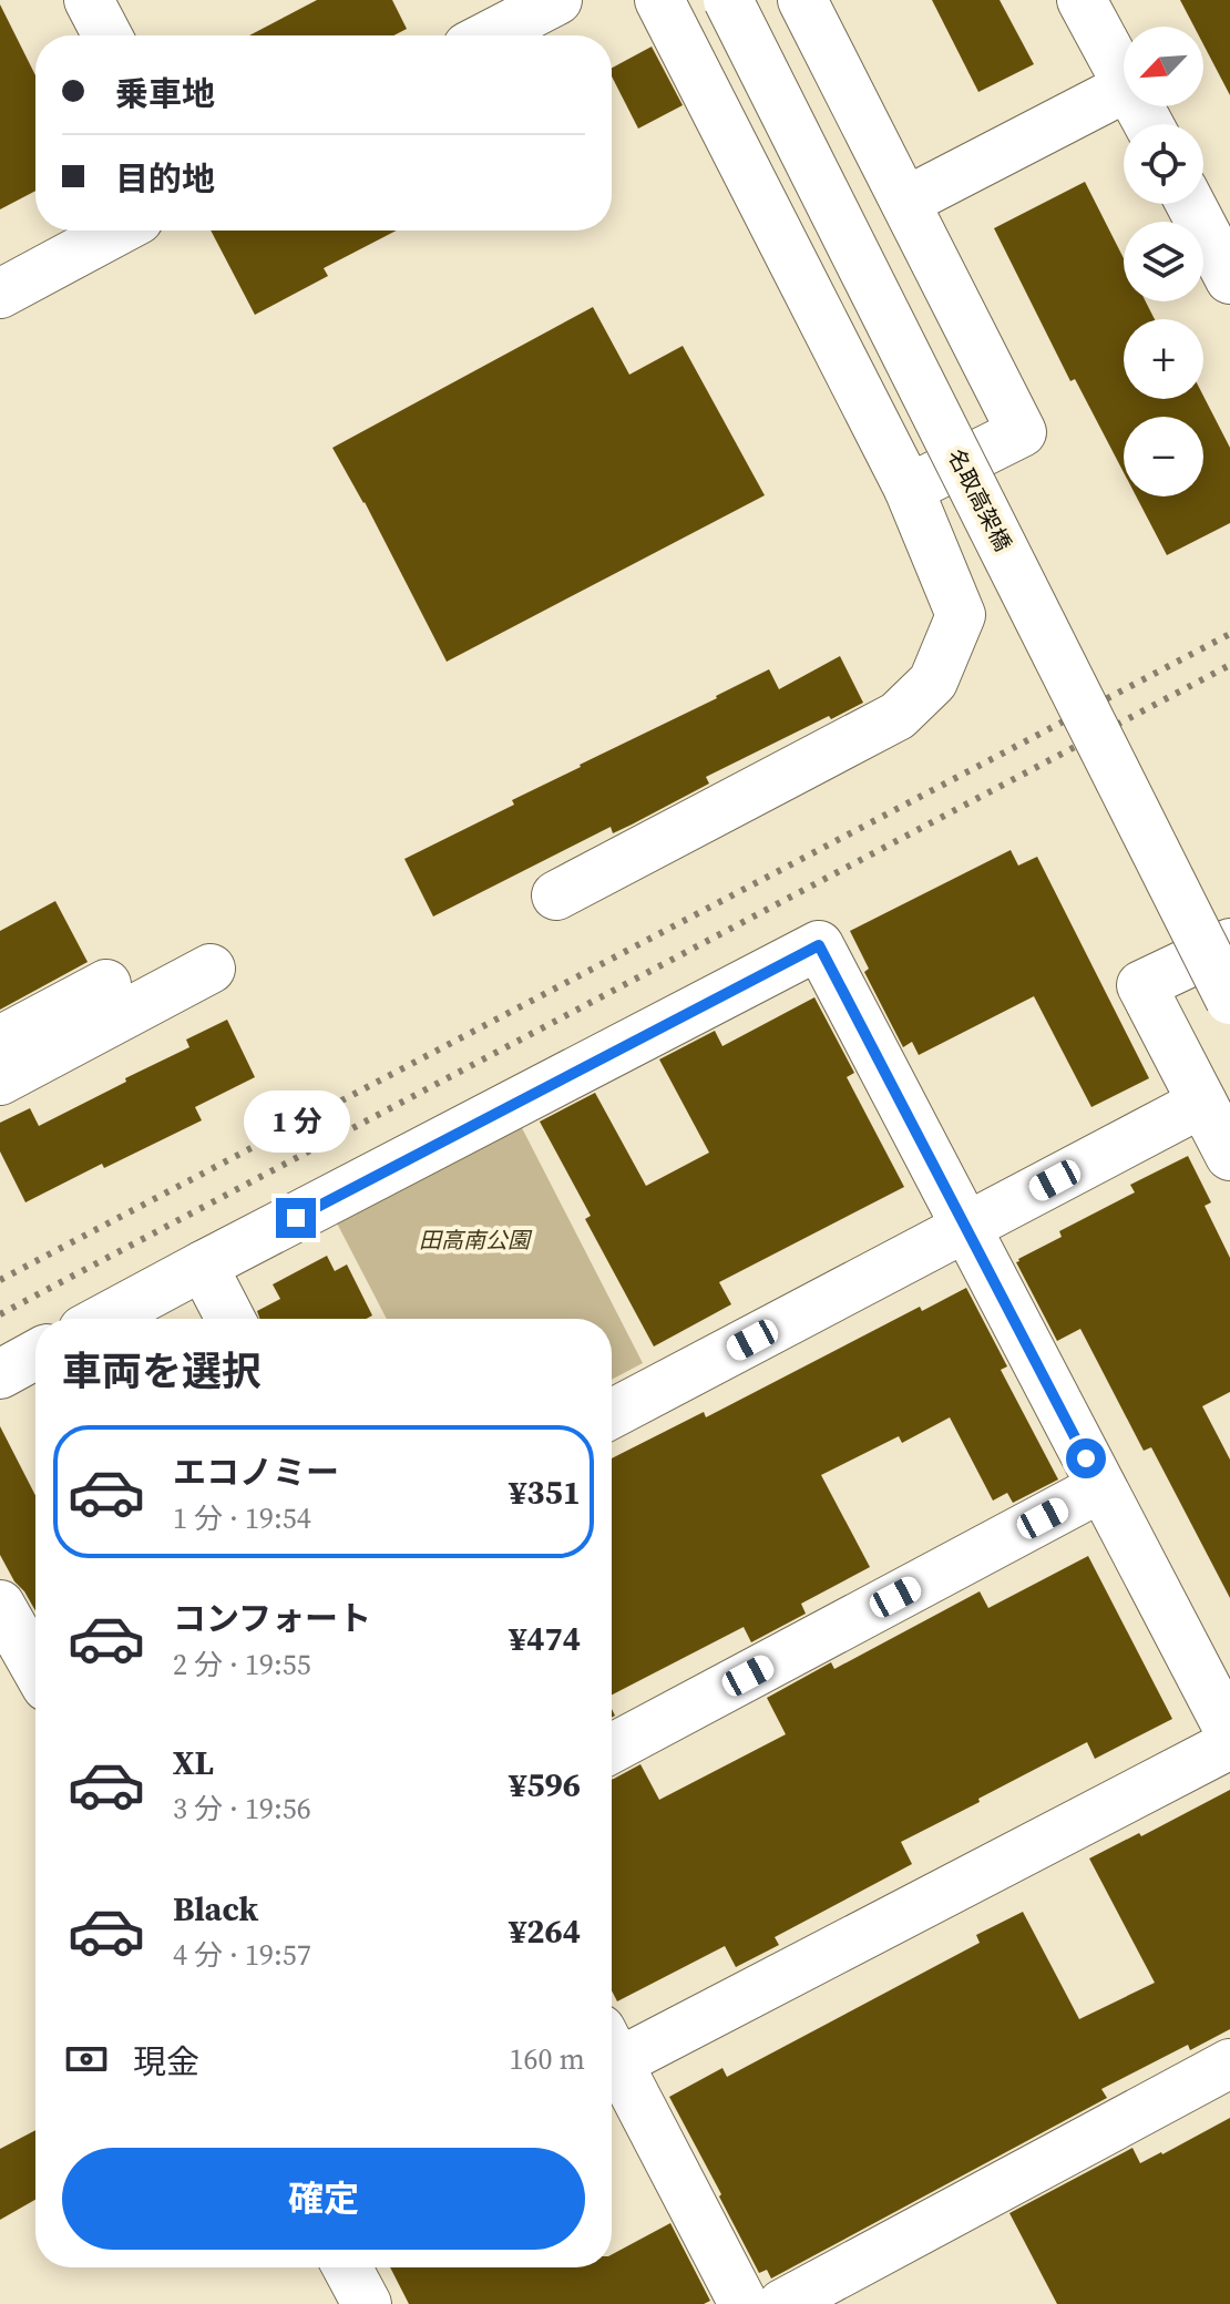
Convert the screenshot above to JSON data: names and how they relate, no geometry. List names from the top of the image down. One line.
{"streets":{"street":["名取高架橋"]},"parks":["田高南公園"],"north":"bottom left","page":{"map_buttons":["+","−"],"banner":["乗車地","目的地"],"bubble":"1 分","heading":"車両を選択","list":[{"name":"エコノミー","note":"1 分 · 19:54","value":"¥351"},{"name":"コンフォート","note":"2 分 · 19:55","value":"¥474"},{"name":"XL","note":"3 分 · 19:56","value":"¥596"},{"name":"Black","note":"4 分 · 19:57","value":"¥264"}],"pay":["現金","160 m"],"buttons":"確定"}}
